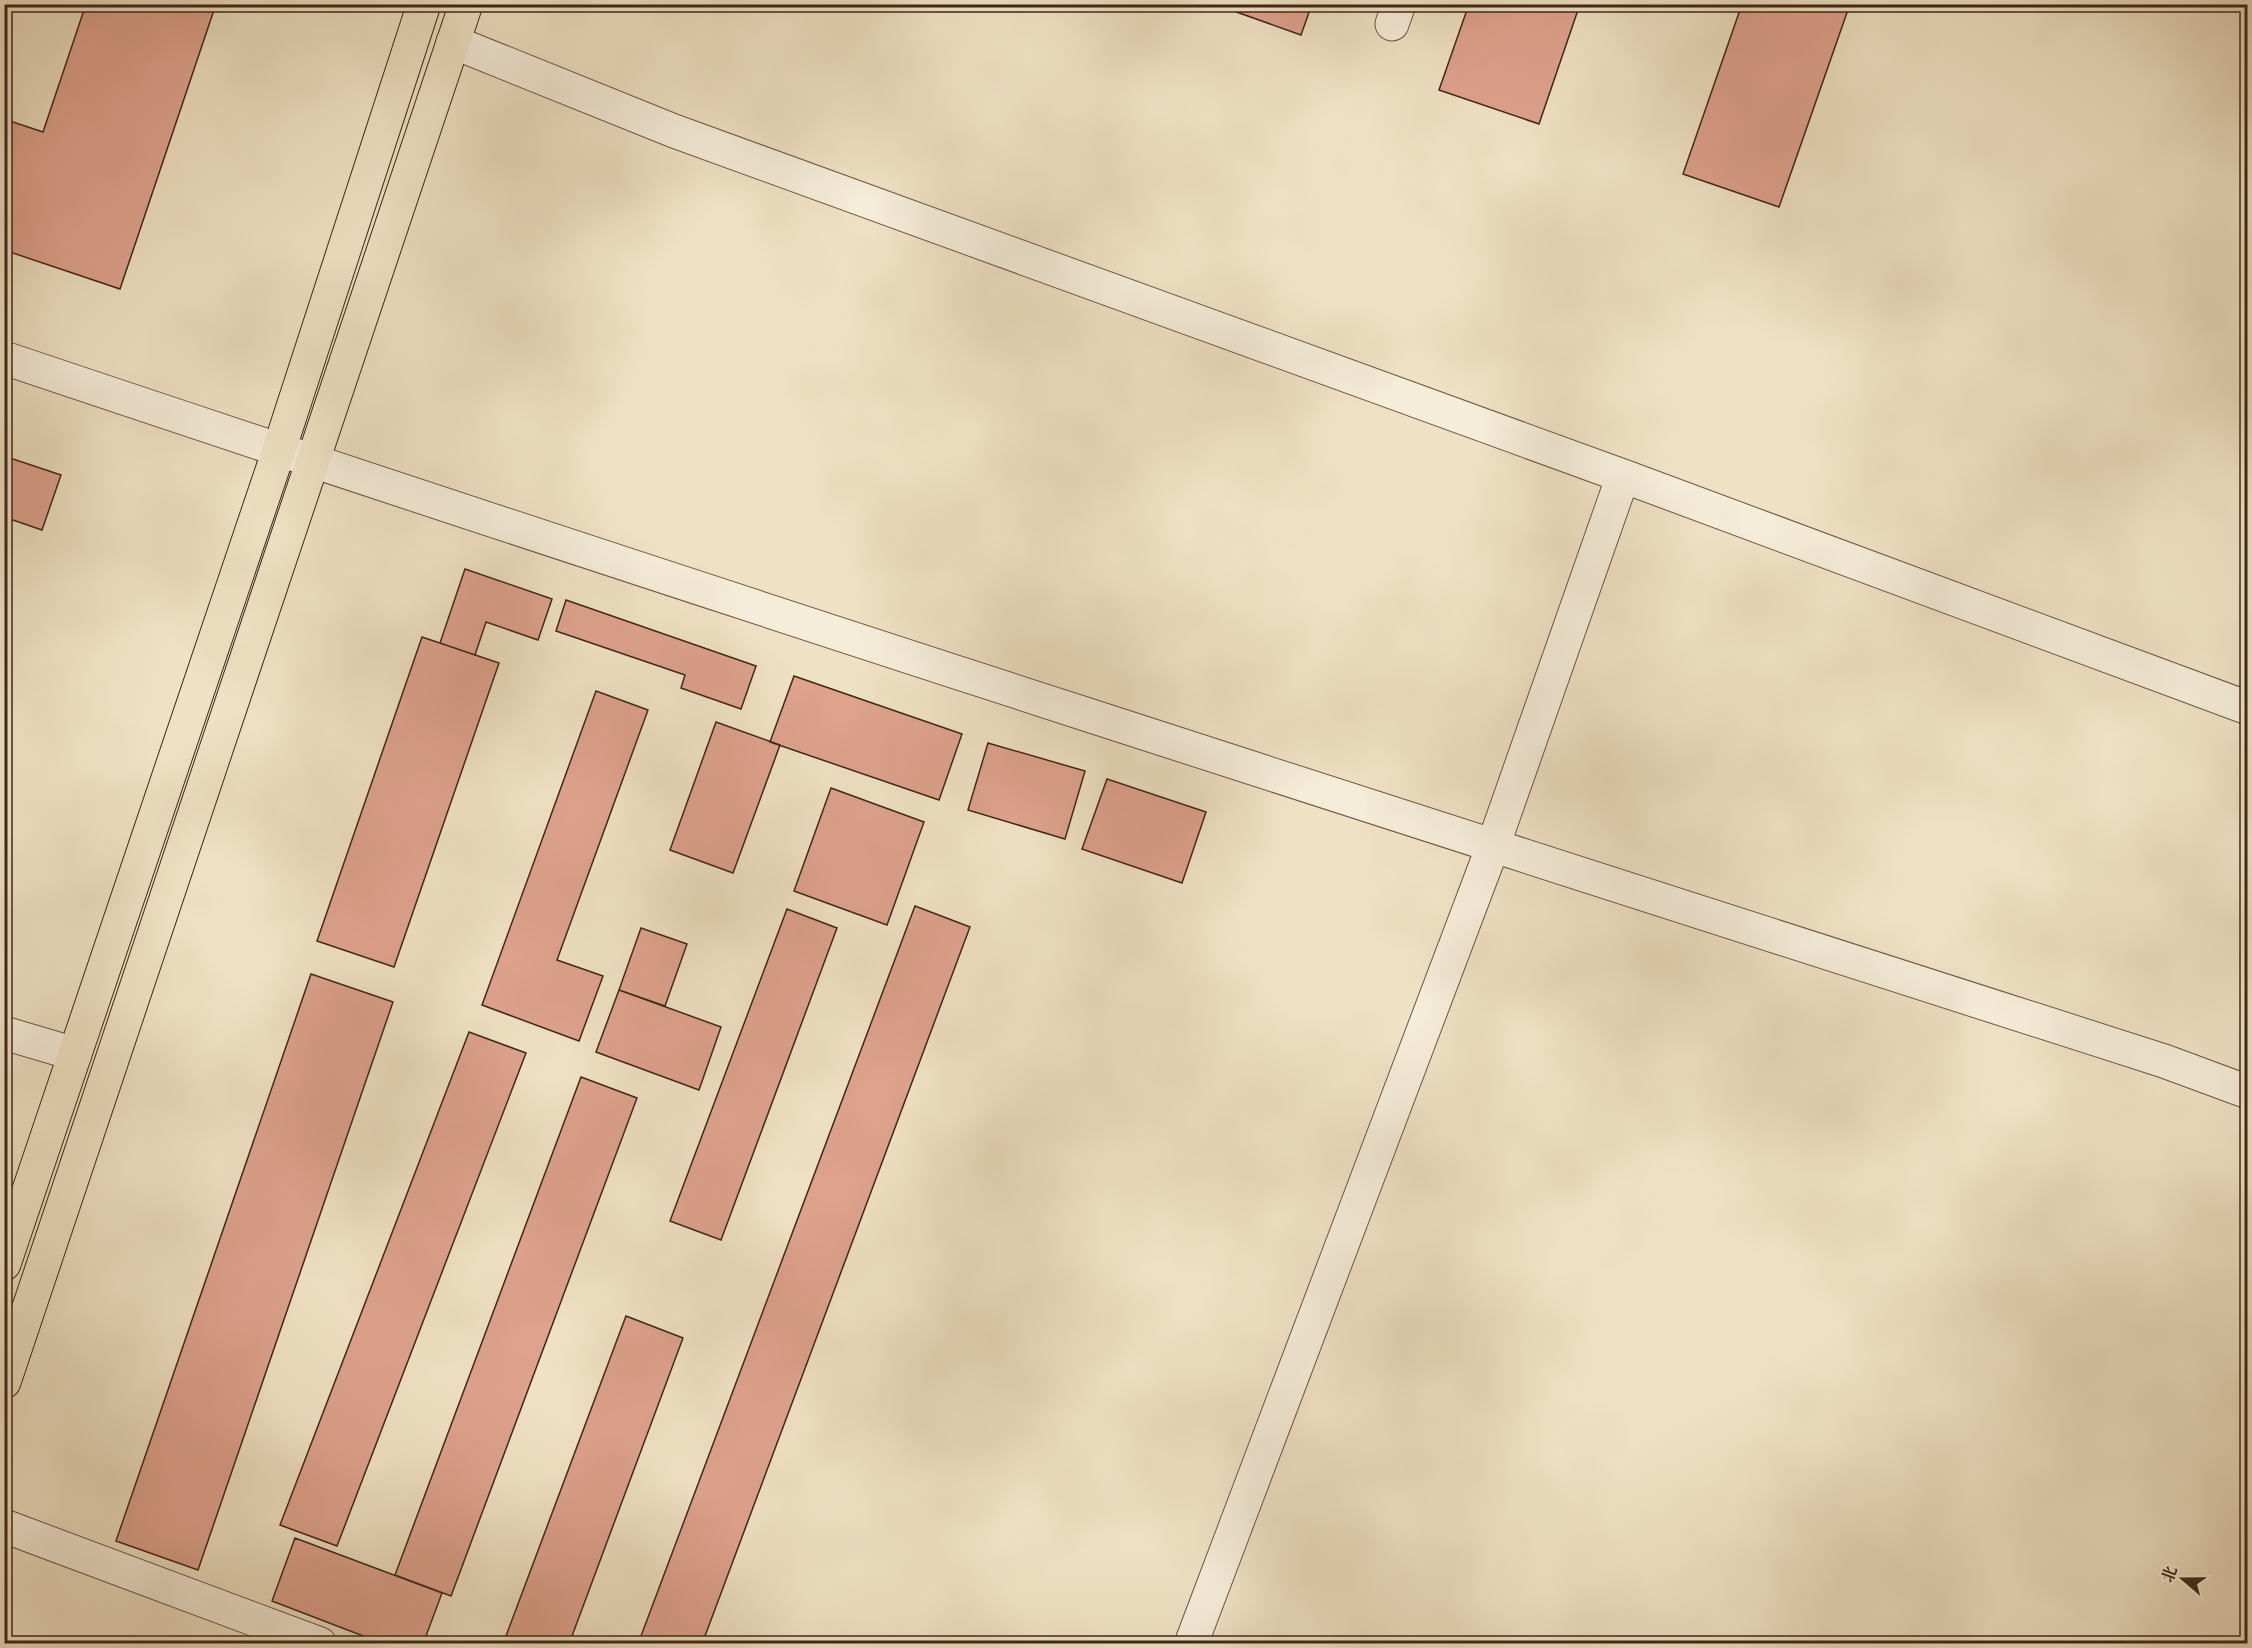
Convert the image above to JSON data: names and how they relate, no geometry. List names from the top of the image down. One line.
{"north":"left"}
